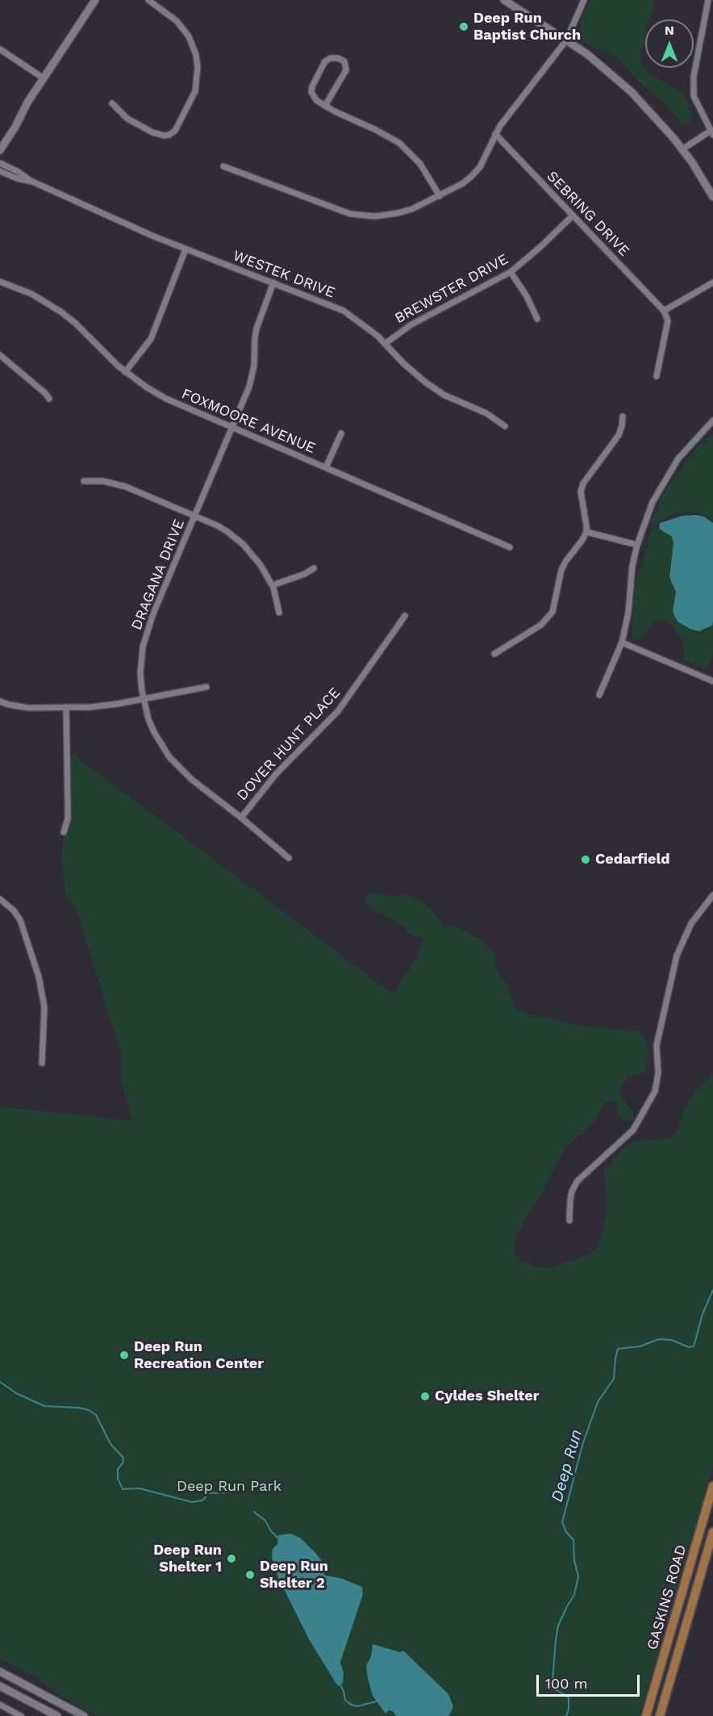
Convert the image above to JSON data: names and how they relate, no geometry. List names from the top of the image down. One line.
{"streets":{"main road":["GASKINS ROAD"],"street":["SEBRING DRIVE","WESTEK DRIVE","BREWSTER DRIVE","FOXMOORE AVENUE","DRAGANA DRIVE","DOVER HUNT PLACE"]},"crossings":[["SEBRING DRIVE","BREWSTER DRIVE"],["WESTEK DRIVE","BREWSTER DRIVE"],["WESTEK DRIVE","DRAGANA DRIVE"],["FOXMOORE AVENUE","DRAGANA DRIVE"],["DRAGANA DRIVE","DOVER HUNT PLACE"]],"water":["Deep Run"],"parks":["Deep Run Park"],"places":["Deep Run Baptist Church","Cedarfield","Deep Run Recreation Center","Cyldes Shelter","Deep Run Shelter 1","Deep Run Shelter 2"],"scale_bar":"100 m","north":"top"}
